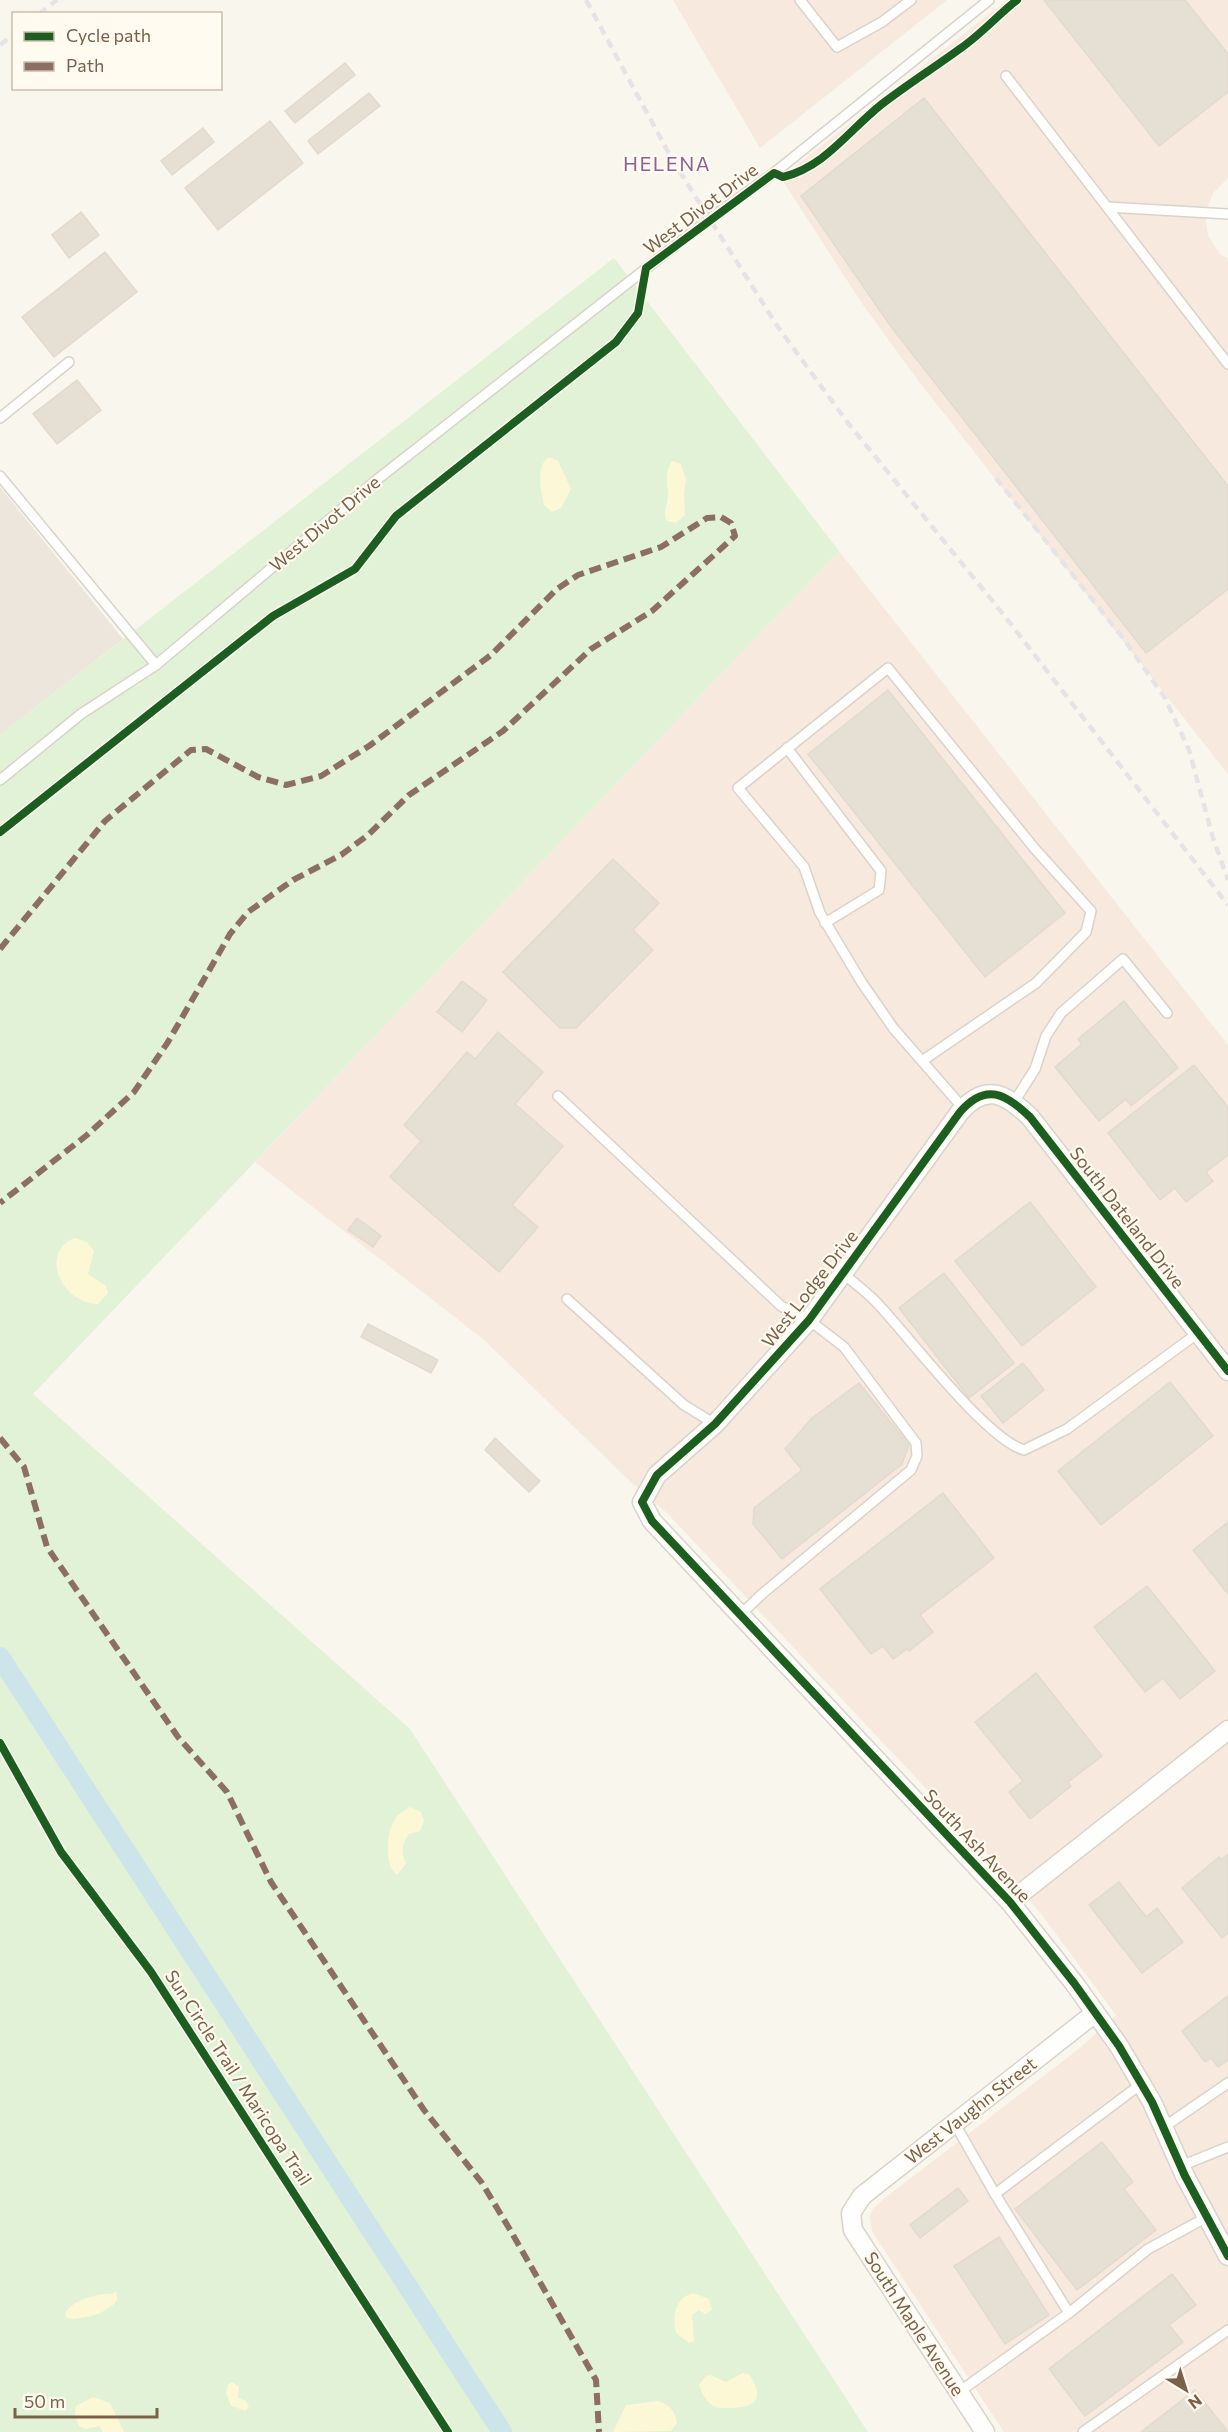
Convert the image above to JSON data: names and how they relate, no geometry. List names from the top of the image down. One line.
{"streets":{"street":["South Dateland Drive","West Lodge Drive","South Ash Avenue","West Vaughn Street","South Maple Avenue"],"lane":["West Divot Drive"],"cycle path":["Sun Circle Trail / Maricopa Trail"]},"crossings":[["South Dateland Drive","West Lodge Drive"],["West Lodge Drive","South Ash Avenue"],["South Ash Avenue","West Vaughn Street"],["West Vaughn Street","South Maple Avenue"]],"districts":["HELENA"],"legend":["Cycle path","Path"],"scale_bar":"50 m","north":"bottom right"}
